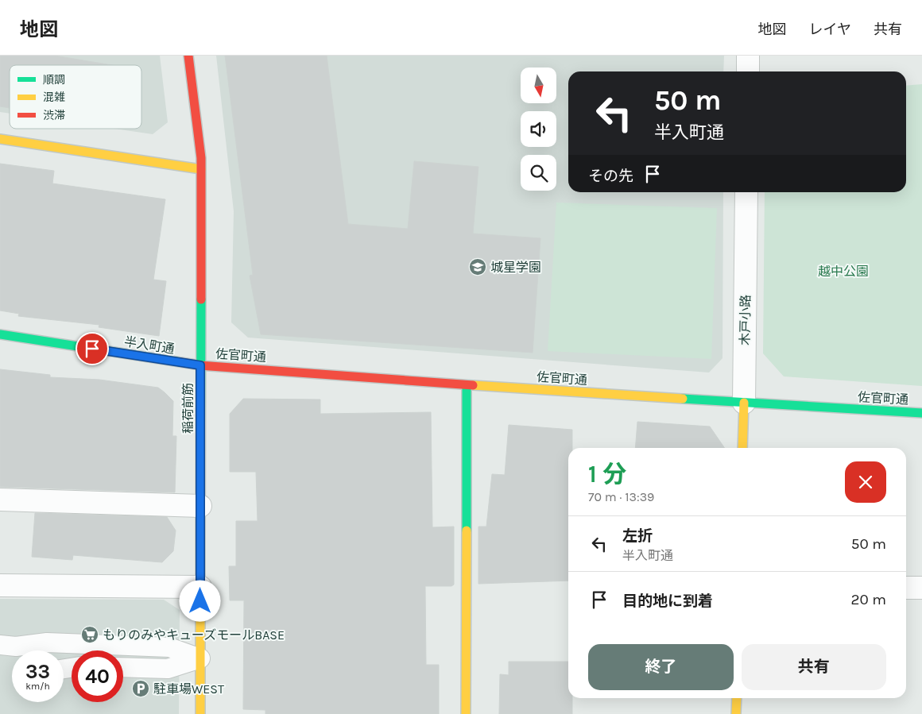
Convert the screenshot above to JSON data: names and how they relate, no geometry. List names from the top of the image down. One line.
{"streets":{"street":["木戸小路","半入町通","佐官町通","稲荷前筋"]},"crossings":[["木戸小路","佐官町通"],["半入町通","佐官町通"],["半入町通","稲荷前筋"],["佐官町通","稲荷前筋"]],"parks":["越中公園"],"places":{"school or university":["城星学園"],"supermarket":["もりのみやキューズモールBASE"],"parking":["駐車場WEST"]},"legend":["順調","混雑","渋滞"],"north":"bottom","page":{"header":"地図","nav":["地図","レイヤ","共有"],"turn":["50 m","半入町通"],"then":"その先","heading":["1 分","70 m · 13:39"],"list":[{"name":"左折","note":"半入町通","value":"50 m"},{"name":"目的地に到着","value":"20 m"}],"buttons":["終了","共有"],"speed":"33 km/h","limit":"40"}}
